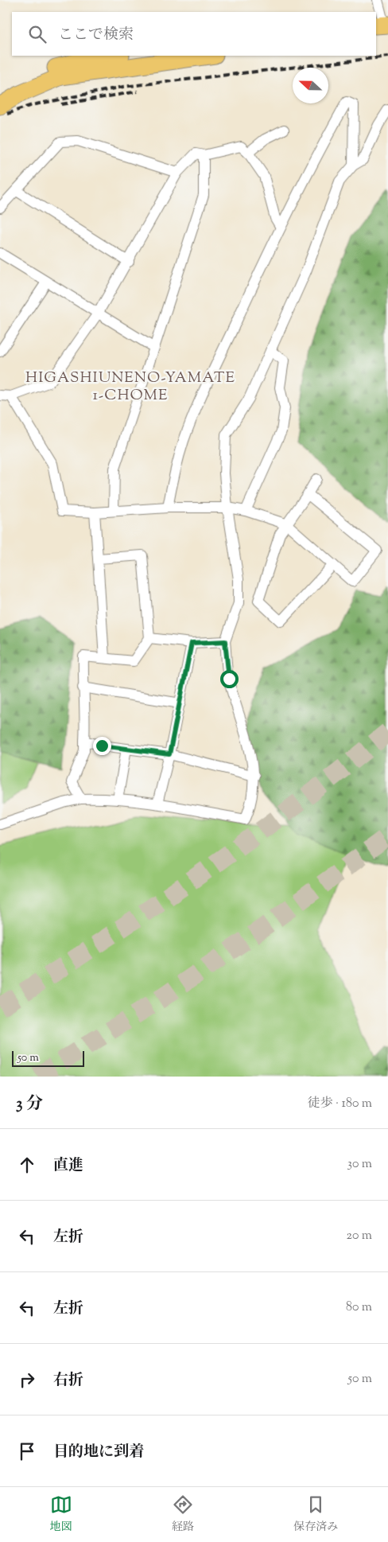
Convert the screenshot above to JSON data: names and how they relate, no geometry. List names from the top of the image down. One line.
{"districts":["HIGASHIUNENO-YAMATE 1-CHOME"],"scale_bar":"50 m","north":"left","page":{"search":"ここで検索","scale":"50 m","heading":["3 分","徒歩 · 180 m"],"list":[["直進","30 m"],["左折","20 m"],["左折","80 m"],["右折","50 m"],"目的地に到着"],"nav":["地図","経路","保存済み"]}}
